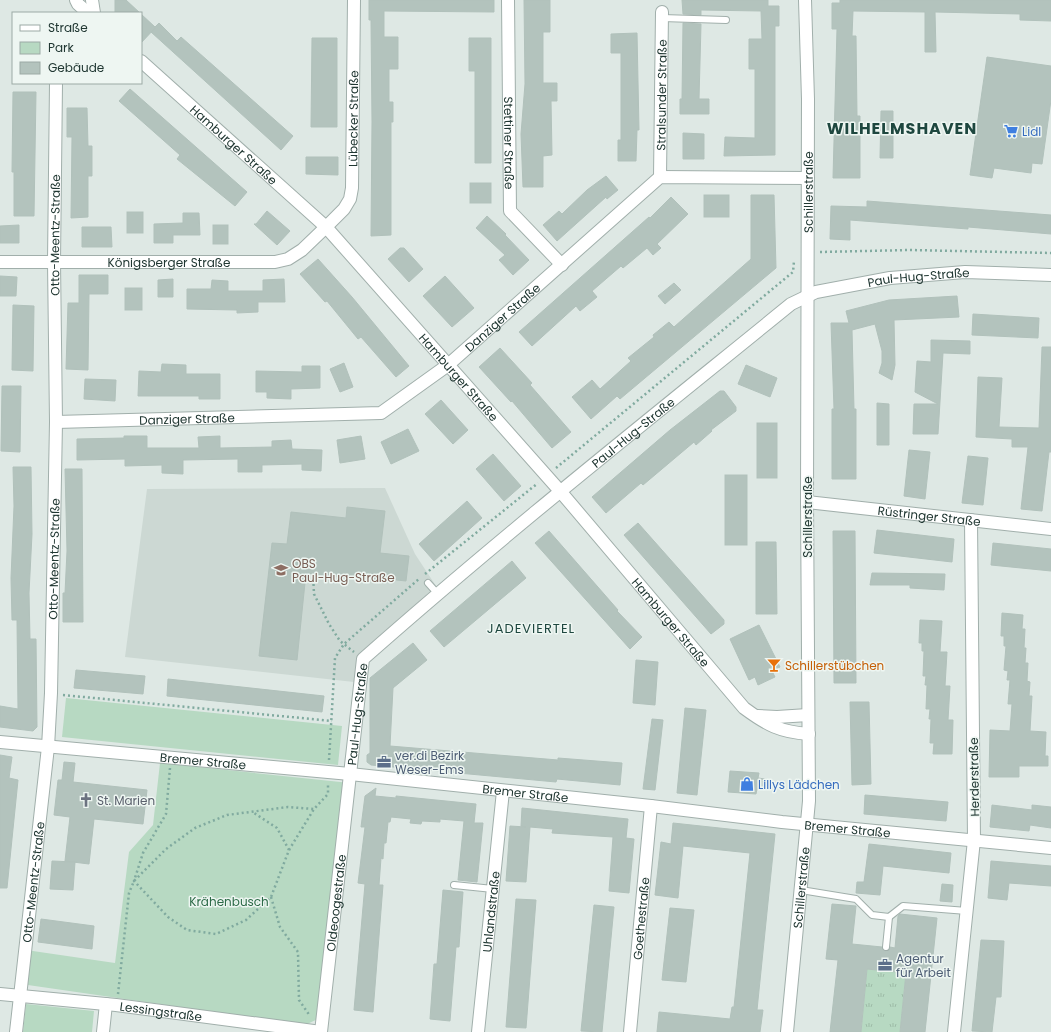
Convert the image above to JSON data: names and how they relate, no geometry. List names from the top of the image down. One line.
{"streets":{"street":["Stralsunder Straße","Lübecker Straße","Stettiner Straße","Hamburger Straße","Schillerstraße","Otto-Meentz-Straße","Königsberger Straße","Paul-Hug-Straße","Danziger Straße","Rüstringer Straße","Bremer Straße","Herderstraße","Oldeoogestraße","Uhlandstraße","Goethestraße","Lessingstraße"]},"crossings":[["Stralsunder Straße","Danziger Straße"],["Lübecker Straße","Hamburger Straße"],["Lübecker Straße","Königsberger Straße"],["Stettiner Straße","Danziger Straße"],["Hamburger Straße","Schillerstraße"],["Hamburger Straße","Königsberger Straße"],["Hamburger Straße","Paul-Hug-Straße"],["Hamburger Straße","Danziger Straße"],["Schillerstraße","Paul-Hug-Straße"],["Schillerstraße","Rüstringer Straße"],["Schillerstraße","Bremer Straße"],["Otto-Meentz-Straße","Königsberger Straße"],["Otto-Meentz-Straße","Danziger Straße"],["Otto-Meentz-Straße","Bremer Straße"],["Otto-Meentz-Straße","Lessingstraße"],["Paul-Hug-Straße","Bremer Straße"],["Paul-Hug-Straße","Oldeoogestraße"],["Rüstringer Straße","Herderstraße"],["Bremer Straße","Herderstraße"],["Bremer Straße","Oldeoogestraße"],["Bremer Straße","Uhlandstraße"],["Bremer Straße","Goethestraße"],["Oldeoogestraße","Lessingstraße"]],"districts":["WILHELMSHAVEN","JADEVIERTEL"],"parks":["Krähenbusch"],"places":{"supermarket":["Lidl"],"school or university":["OBS Paul-Hug-Straße"],"bar":["Schillerstübchen"],"office":["ver.di Bezirk Weser-Ems","Agentur für Arbeit"],"shop":["Lillys Lädchen"],"church":["St. Marien"]},"legend":["Straße","Park","Gebäude"]}
